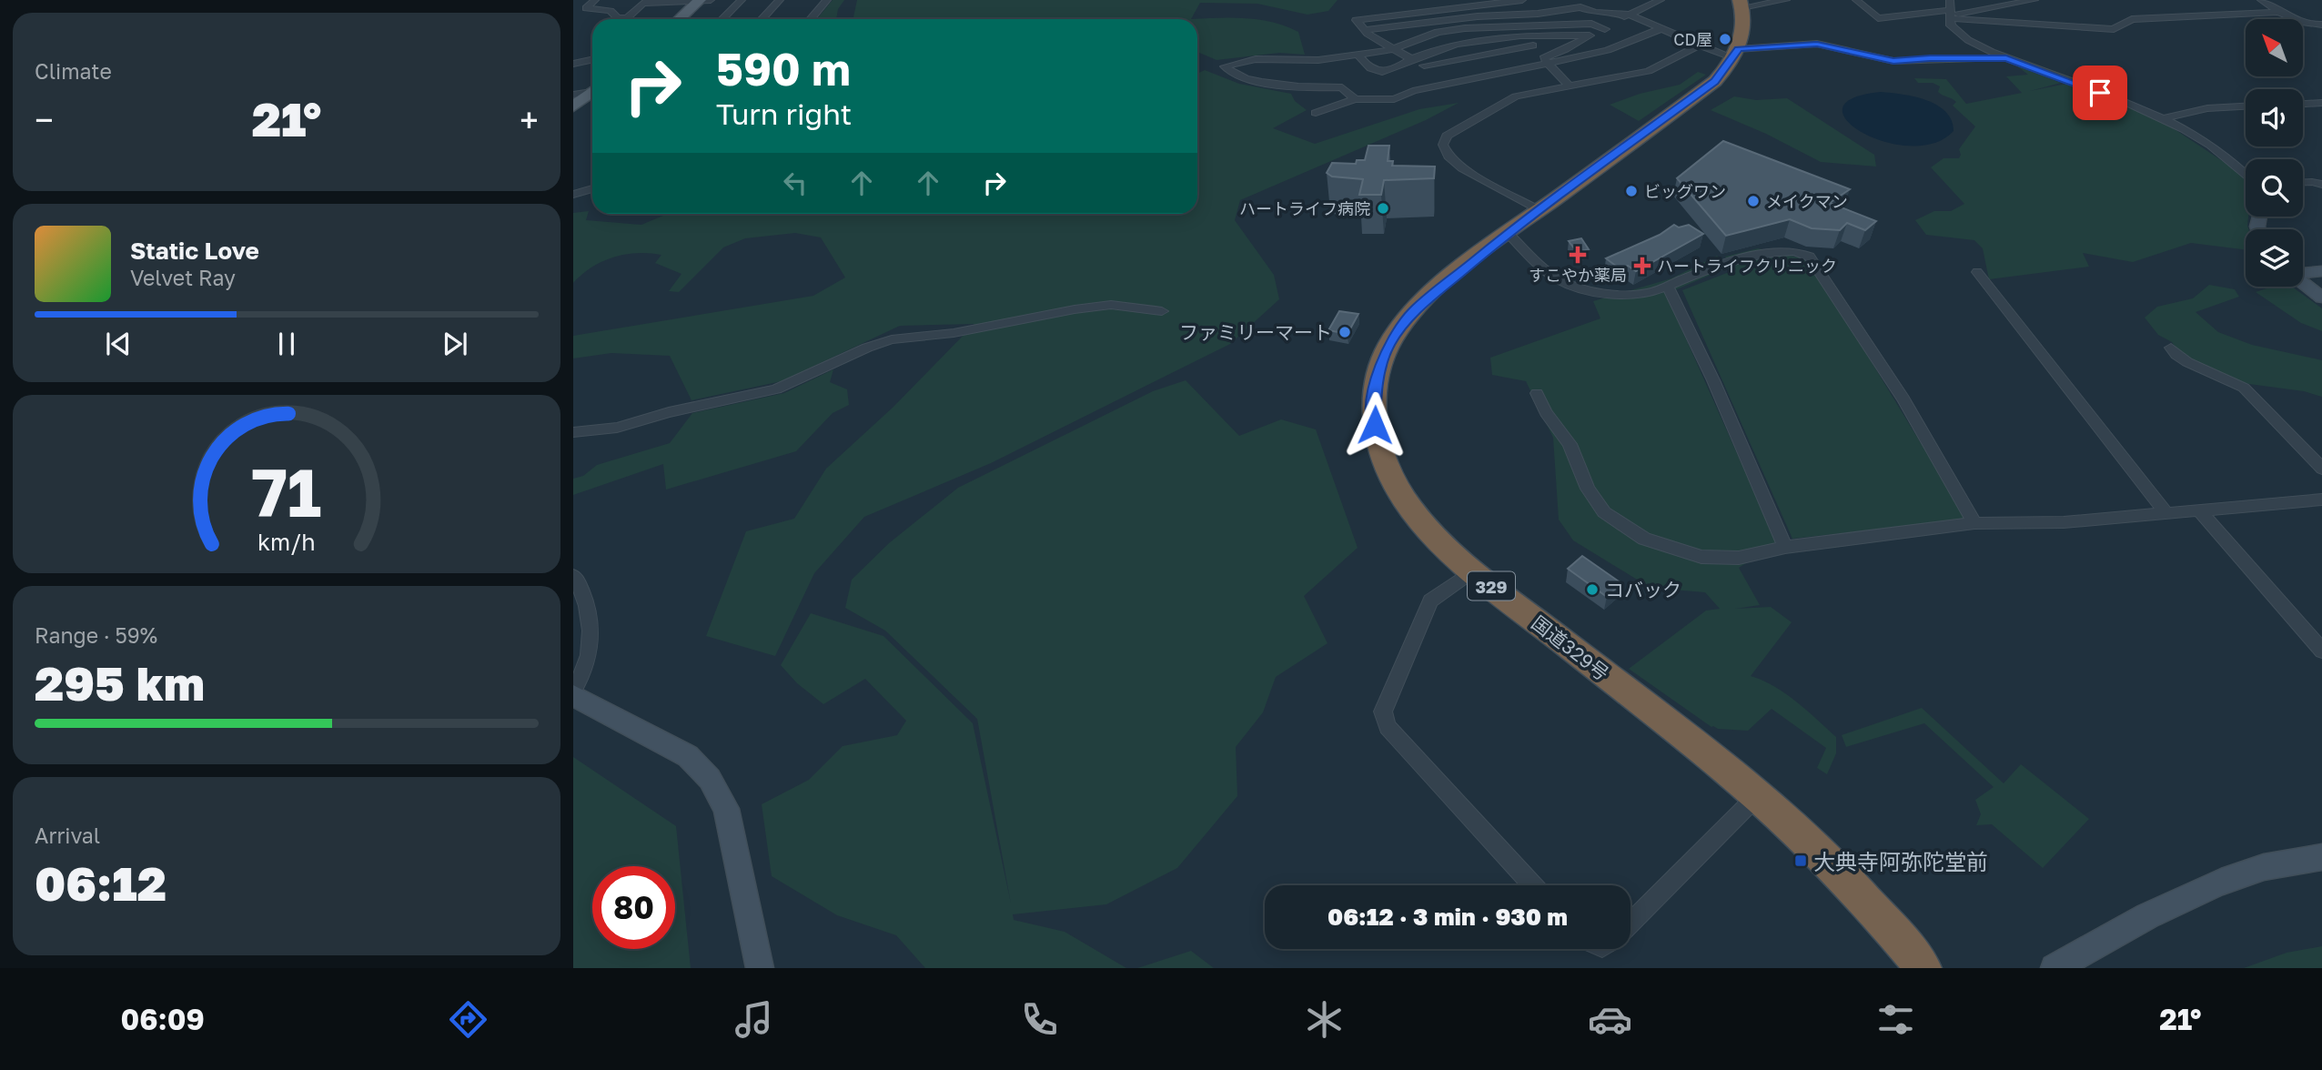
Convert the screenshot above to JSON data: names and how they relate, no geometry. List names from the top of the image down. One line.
{"streets":{"highway":["329","国道329号"]},"places":{"other":["CD屋","ビッグワン","メイクマン","ハートライフ病院","ファミリーマート","コバック"],"health":["すこやか薬局","ハートライフクリニック"],"transit":["大典寺阿弥陀堂前"]},"north":"top left","page":{"tile":["Climate",["Range · 59%","295 km"],["Arrival","06:12"]],"turn":["590 m","Turn right"],"heat":["−","21°","+"],"song":["Static Love","Velvet Ray"],"limit":"80","trip":"06:12 · 3 min · 930 m","tabs":["06:09","21°"],"gauge":["71","km/h"]}}
